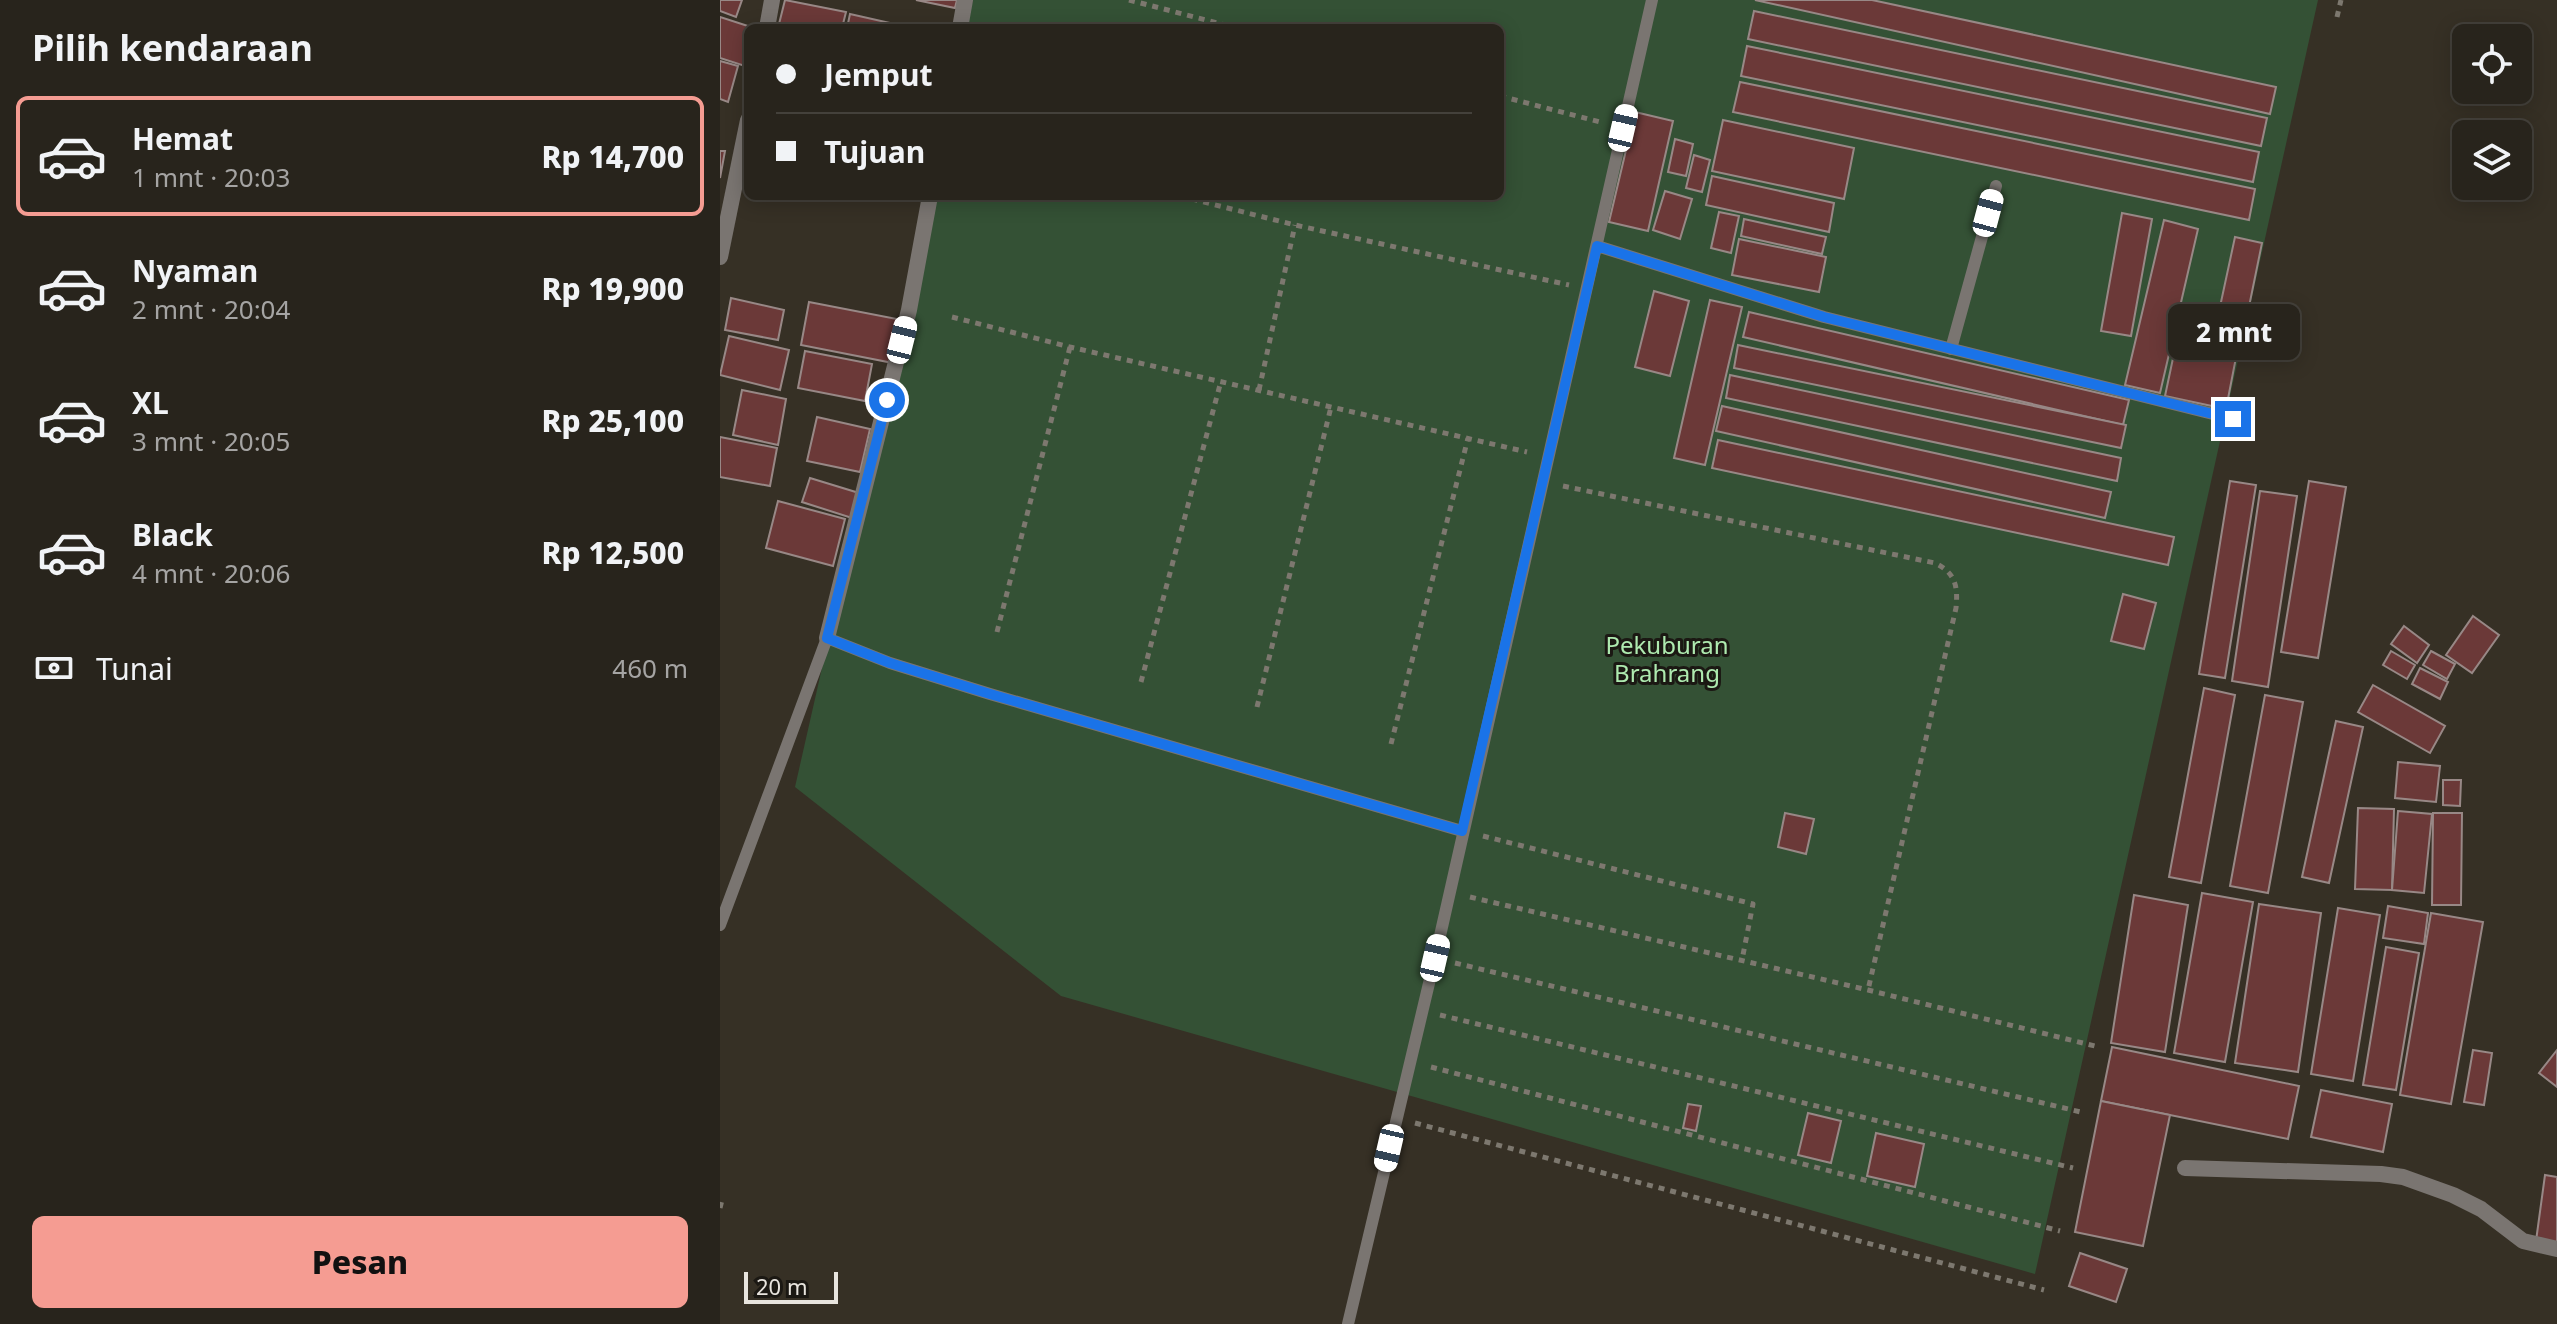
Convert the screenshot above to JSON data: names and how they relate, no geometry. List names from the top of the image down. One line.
{"parks":["Pekuburan Brahrang"],"scale_bar":"20 m","page":{"heading":"Pilih kendaraan","banner":["Jemput","Tujuan"],"list":[{"name":"Hemat","note":"1 mnt · 20:03","value":"Rp 14,700"},{"name":"Nyaman","note":"2 mnt · 20:04","value":"Rp 19,900"},{"name":"XL","note":"3 mnt · 20:05","value":"Rp 25,100"},{"name":"Black","note":"4 mnt · 20:06","value":"Rp 12,500"}],"bubble":"2 mnt","pay":["Tunai","460 m"],"buttons":"Pesan","scale":"20 m"}}
